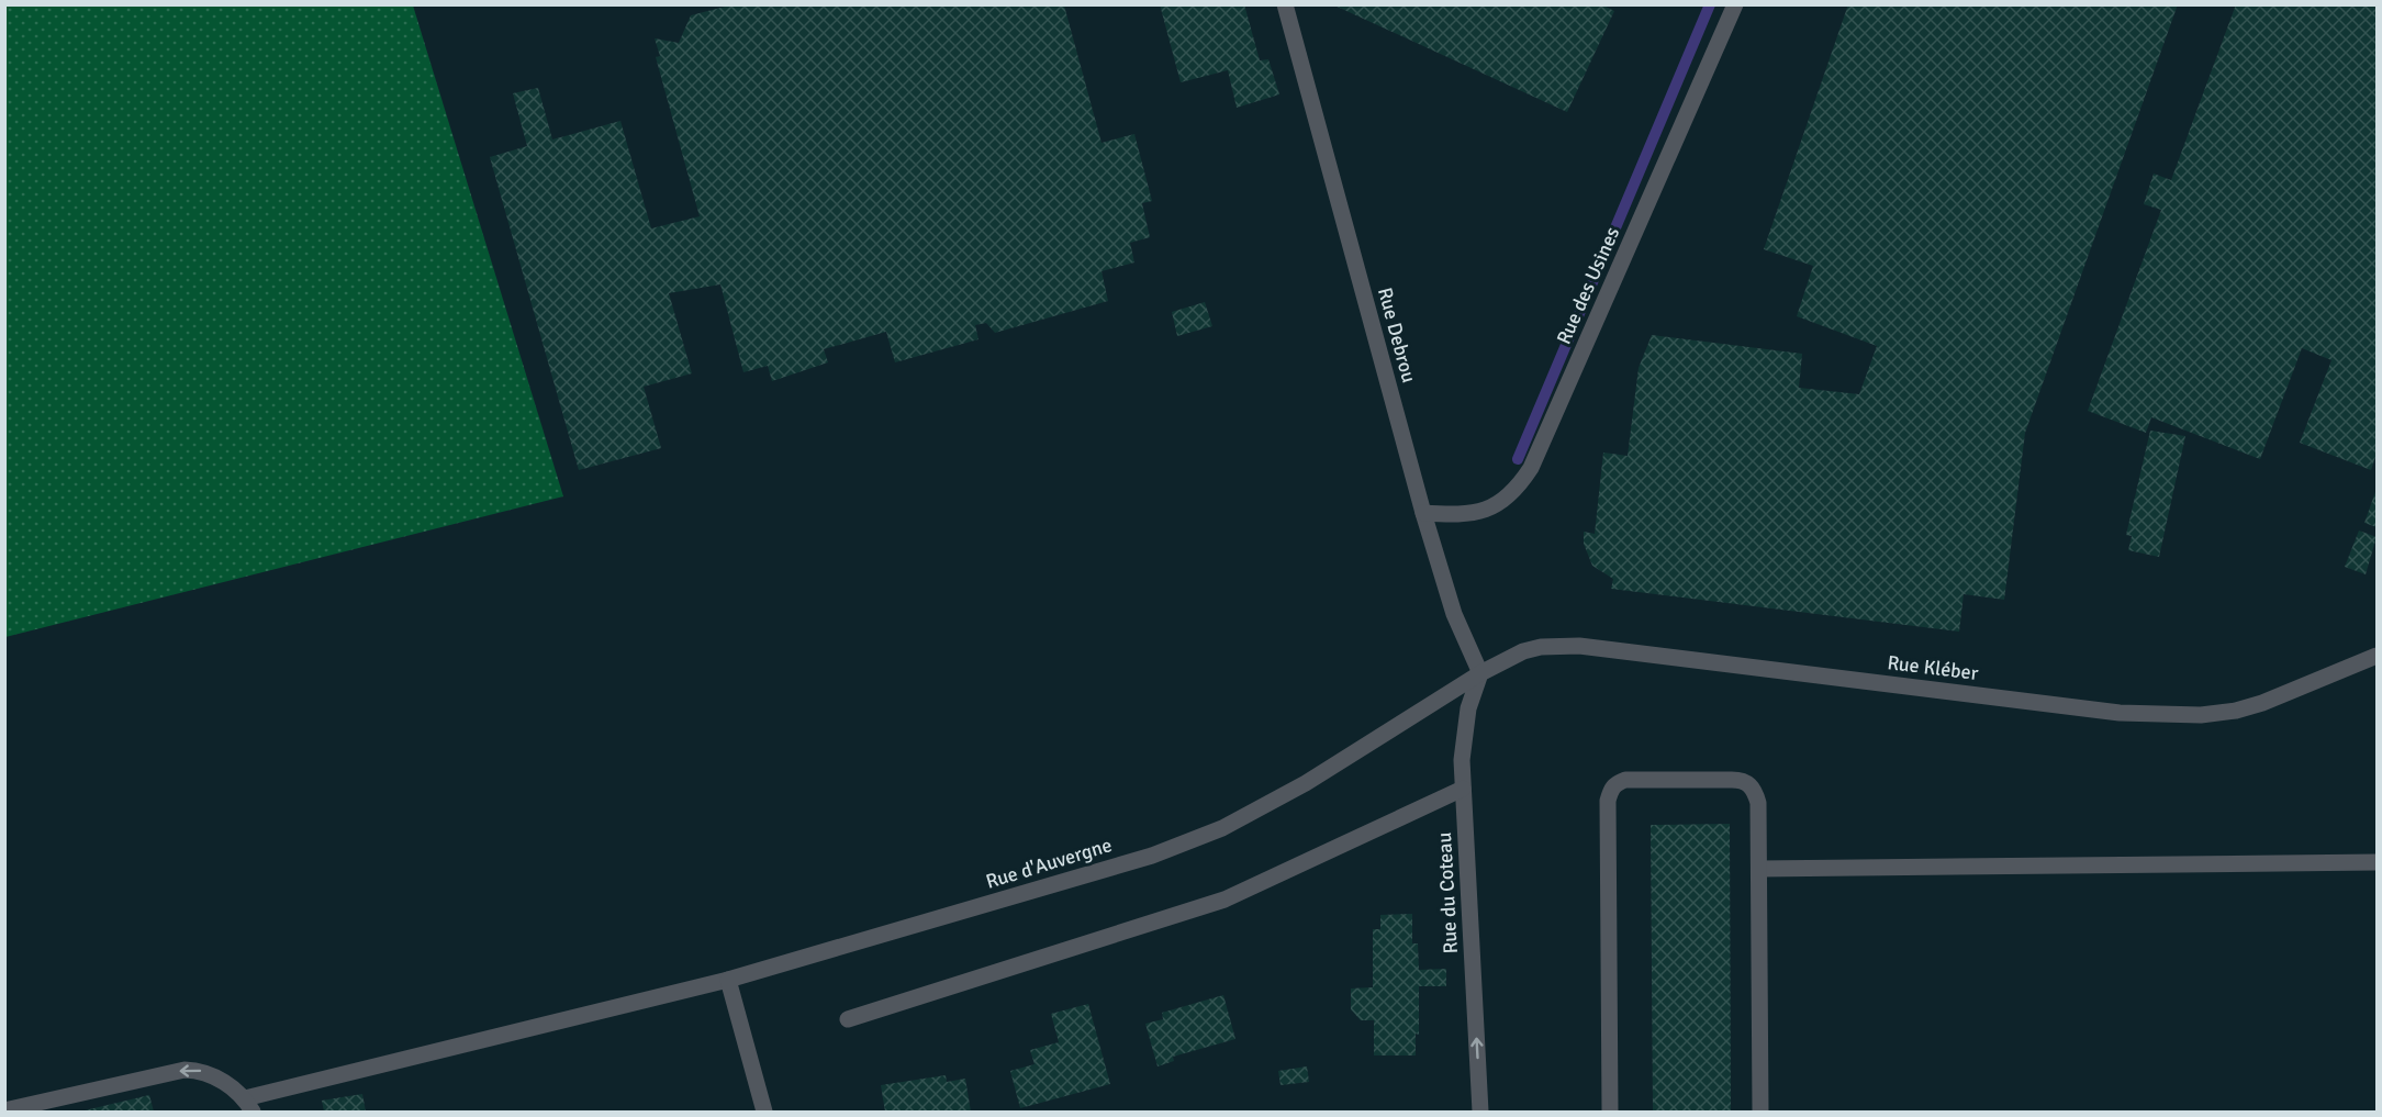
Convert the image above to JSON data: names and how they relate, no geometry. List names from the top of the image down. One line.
{"streets":{"street":["Rue des Usines","Rue Debrou","Rue Kléber","Rue d'Auvergne","Rue du Coteau"]},"crossings":[["Rue des Usines","Rue Debrou"],["Rue Debrou","Rue Kléber"],["Rue Debrou","Rue d'Auvergne"],["Rue Debrou","Rue du Coteau"],["Rue Kléber","Rue d'Auvergne"],["Rue Kléber","Rue du Coteau"],["Rue d'Auvergne","Rue du Coteau"]],"one_way":["Rue du Coteau"]}
